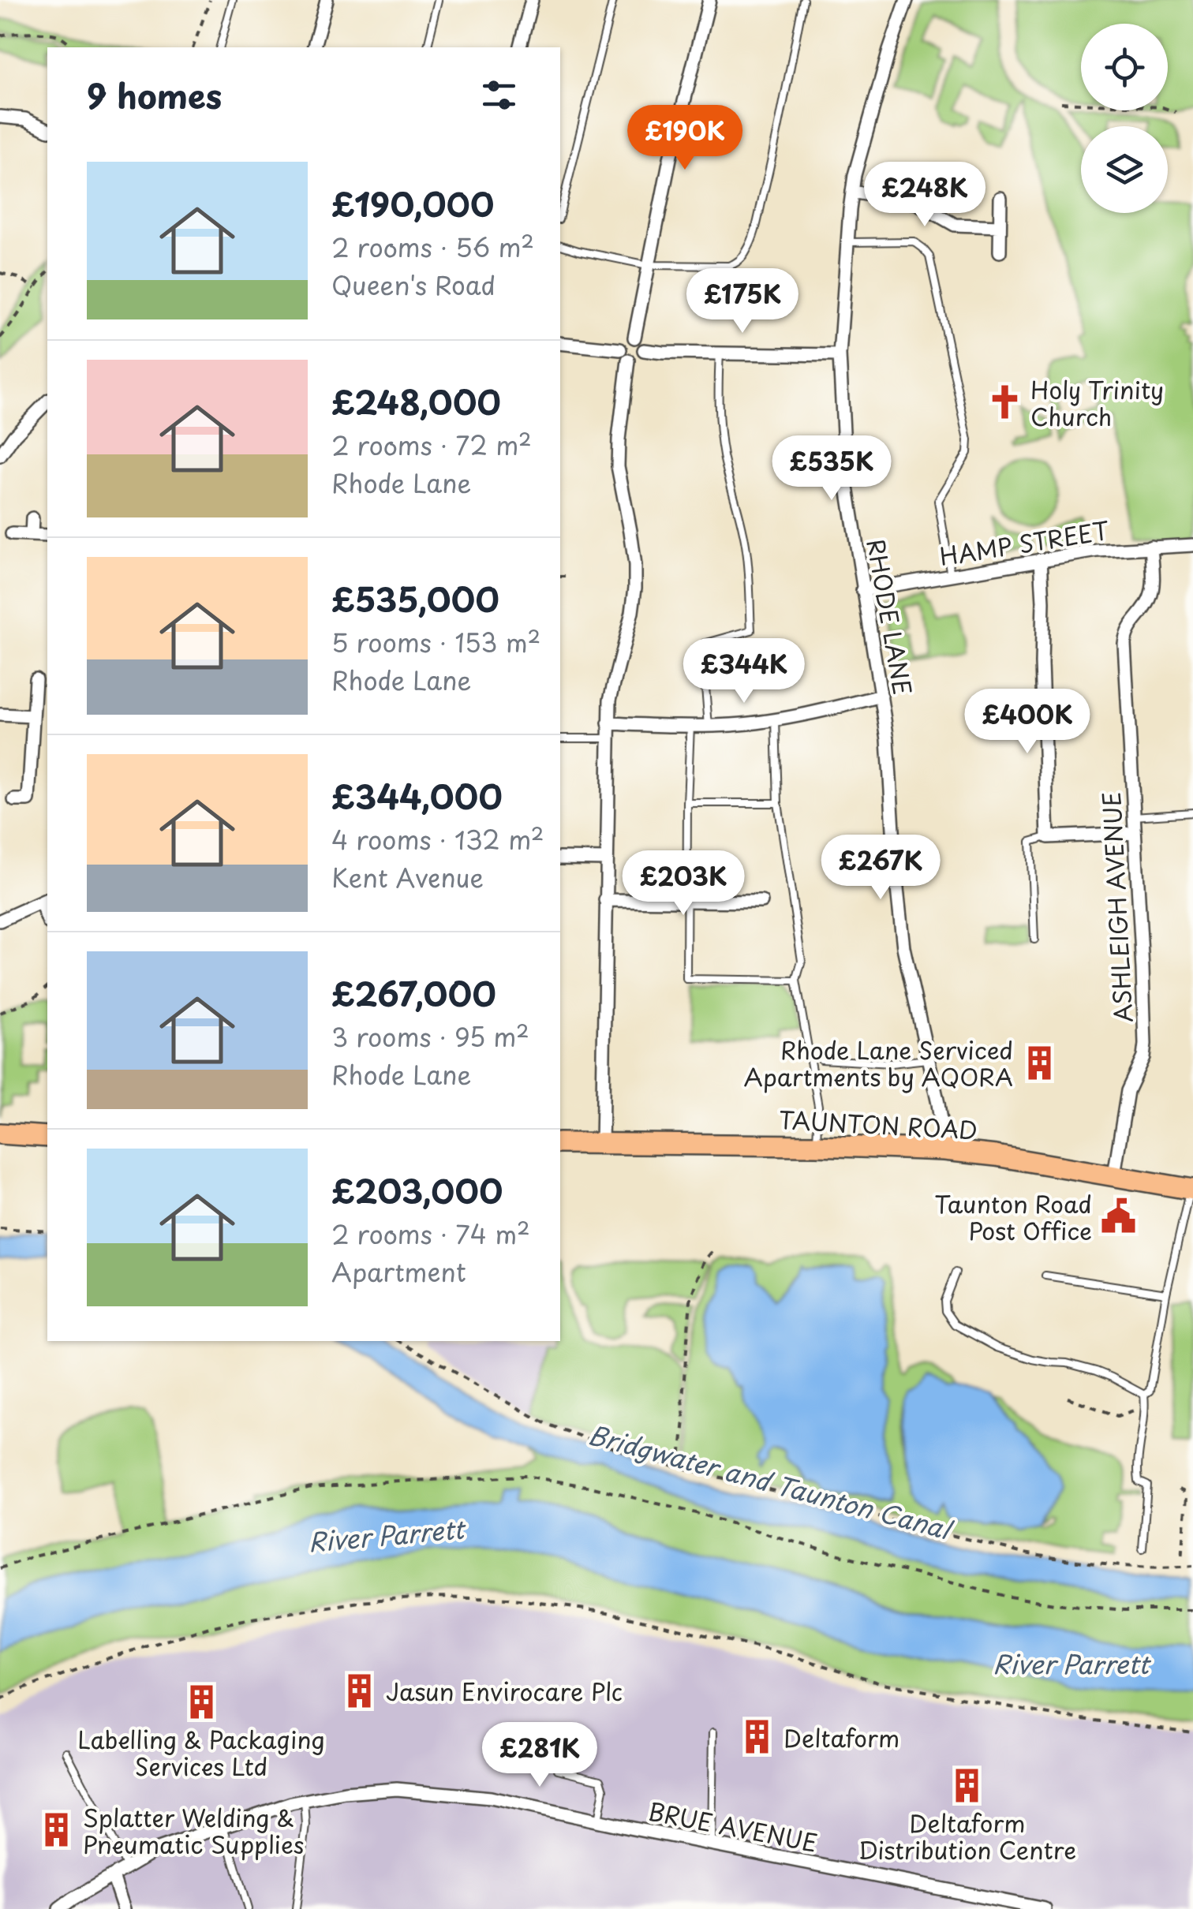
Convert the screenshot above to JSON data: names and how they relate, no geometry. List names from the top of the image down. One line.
{"streets":{"main road":["TAUNTON ROAD"],"street":["HAMP STREET","RHODE LANE","ASHLEIGH AVENUE","BRUE AVENUE"]},"crossings":[["HAMP STREET","RHODE LANE"],["HAMP STREET","ASHLEIGH AVENUE"],["RHODE LANE","TAUNTON ROAD"],["ASHLEIGH AVENUE","TAUNTON ROAD"]],"water":["Bridgwater and Taunton Canal","River Parrett"],"places":{"church":["Holy Trinity Church"],"building":["Rhode Lane Serviced Apartments by AQORA","Jasun Envirocare Plc","Labelling & Packaging Services Ltd","Deltaform","Deltaform Distribution Centre","Splatter Welding & Pneumatic Supplies"],"public building":["Taunton Road Post Office"]},"page":{"heading":"9 homes","price":["£190K","£248K","£175K","£535K","£344K","£400K","£267K","£203K","£281K"],"list":[{"name":"£190,000","note":"2 rooms · 56 m² · Queen's Road"},{"name":"£248,000","note":"2 rooms · 72 m² · Rhode Lane"},{"name":"£535,000","note":"5 rooms · 153 m² · Rhode Lane"},{"name":"£344,000","note":"4 rooms · 132 m² · Kent Avenue"},{"name":"£267,000","note":"3 rooms · 95 m² · Rhode Lane"},{"name":"£203,000","note":"2 rooms · 74 m² · Apartment"}]}}
